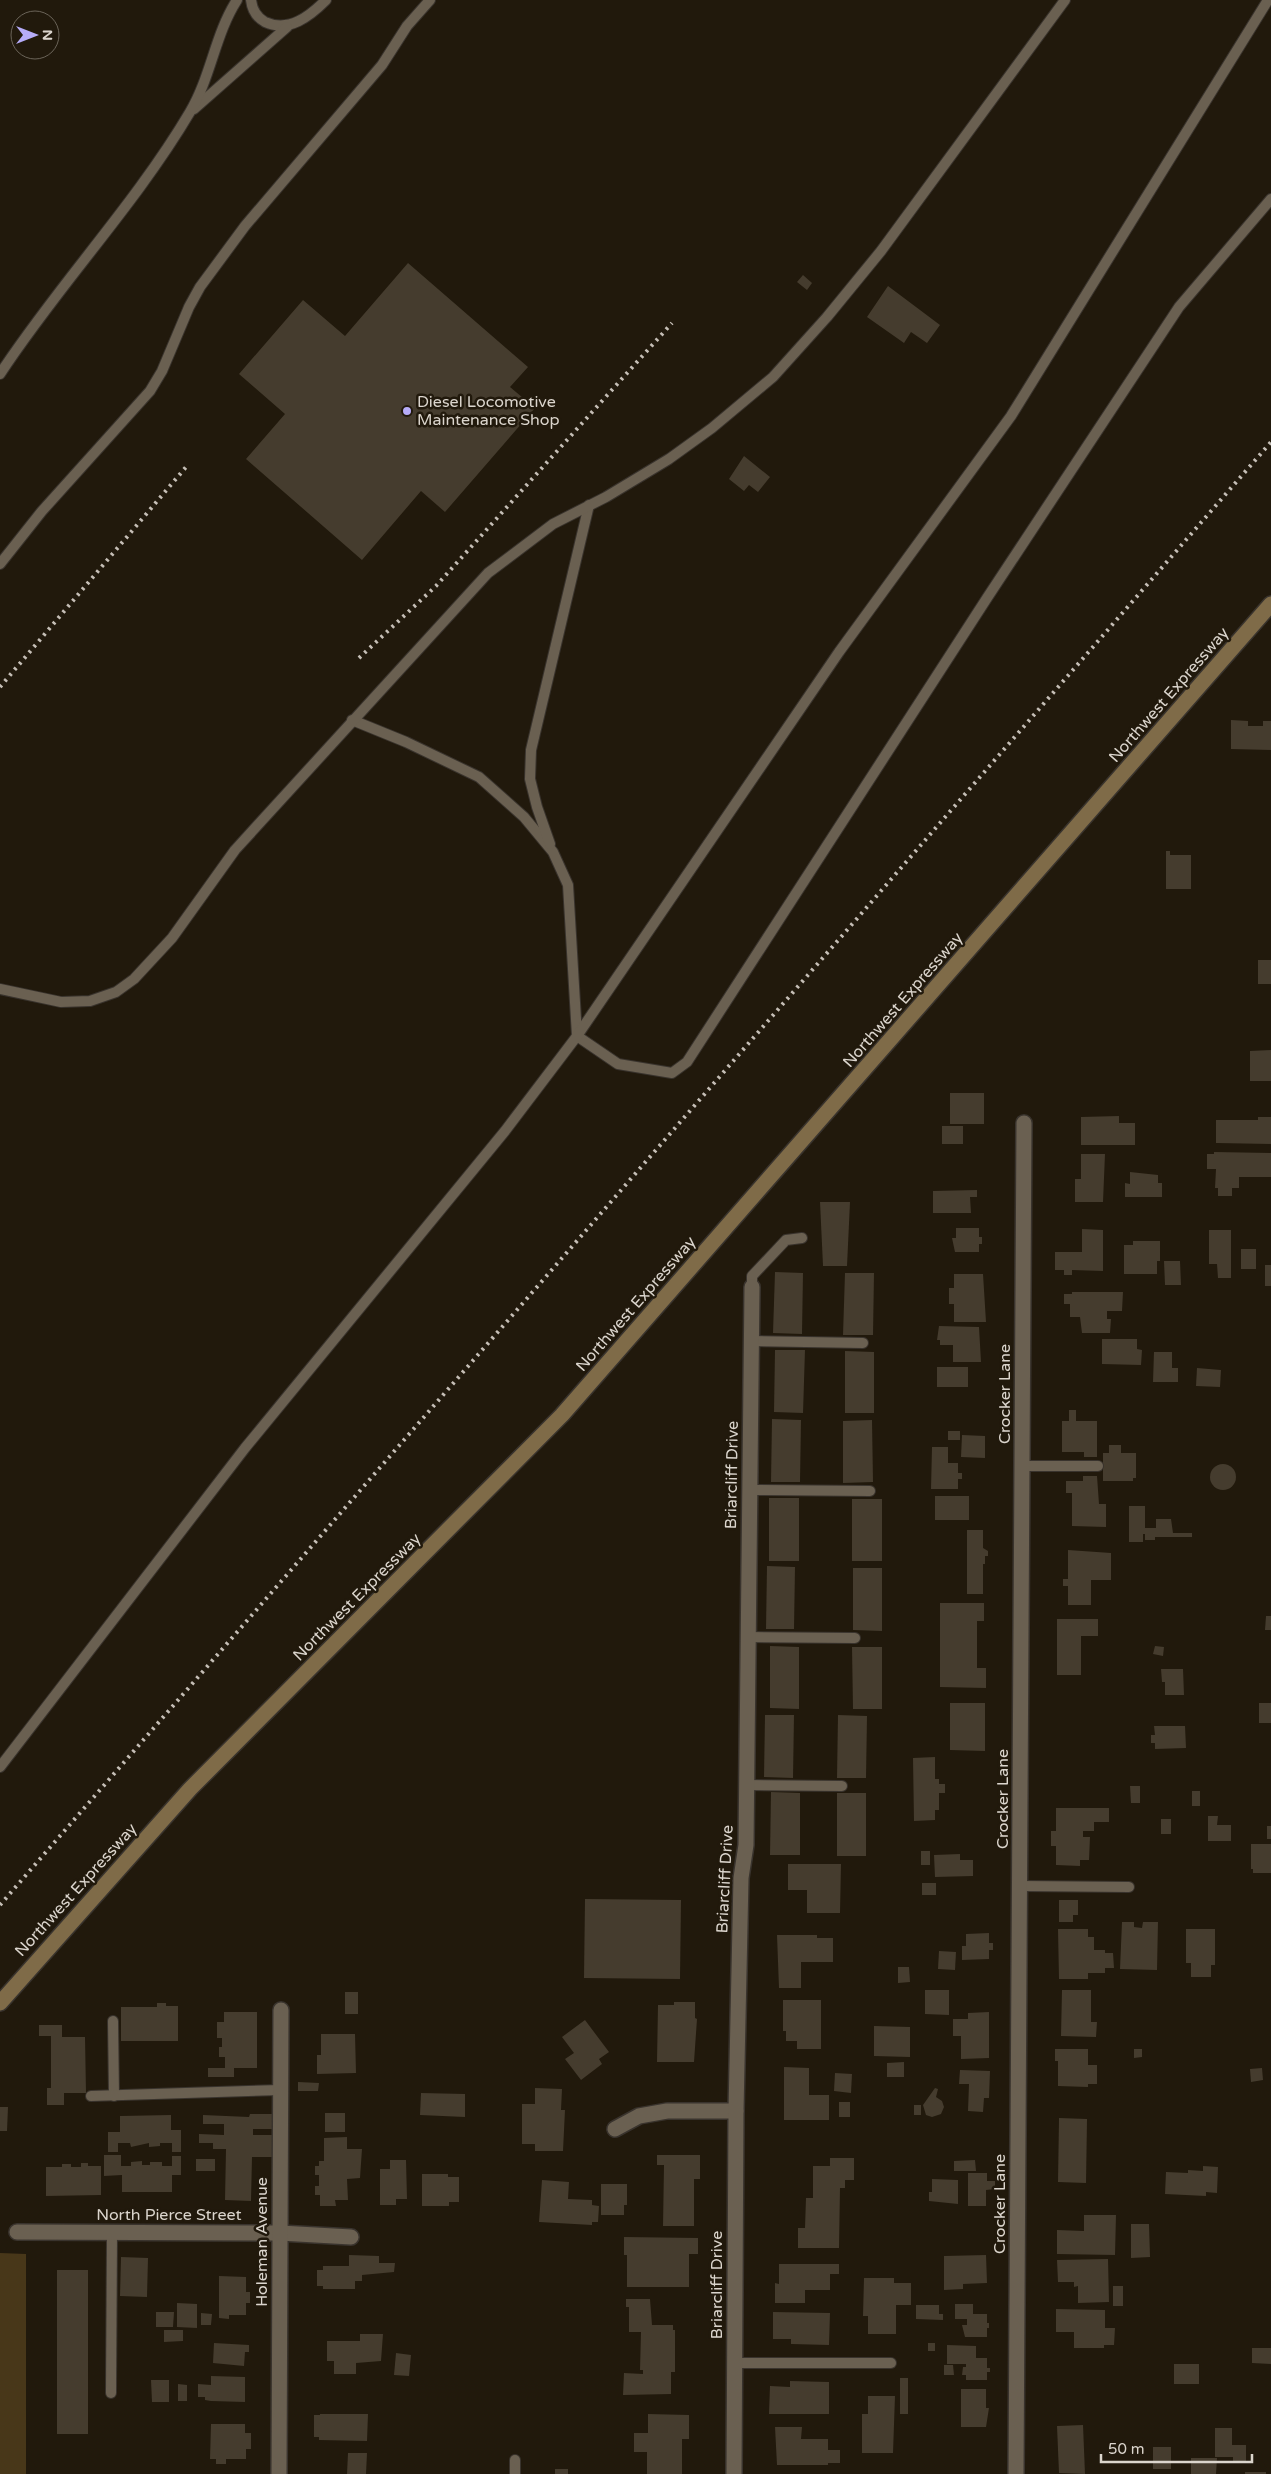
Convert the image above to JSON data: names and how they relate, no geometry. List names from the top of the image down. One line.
{"streets":{"main road":["Northwest Expressway"],"street":["Crocker Lane","Briarcliff Drive","North Pierce Street","Holeman Avenue"]},"crossings":[["North Pierce Street","Holeman Avenue"]],"places":["Diesel Locomotive Maintenance Shop"],"scale_bar":"50 m","north":"right"}
